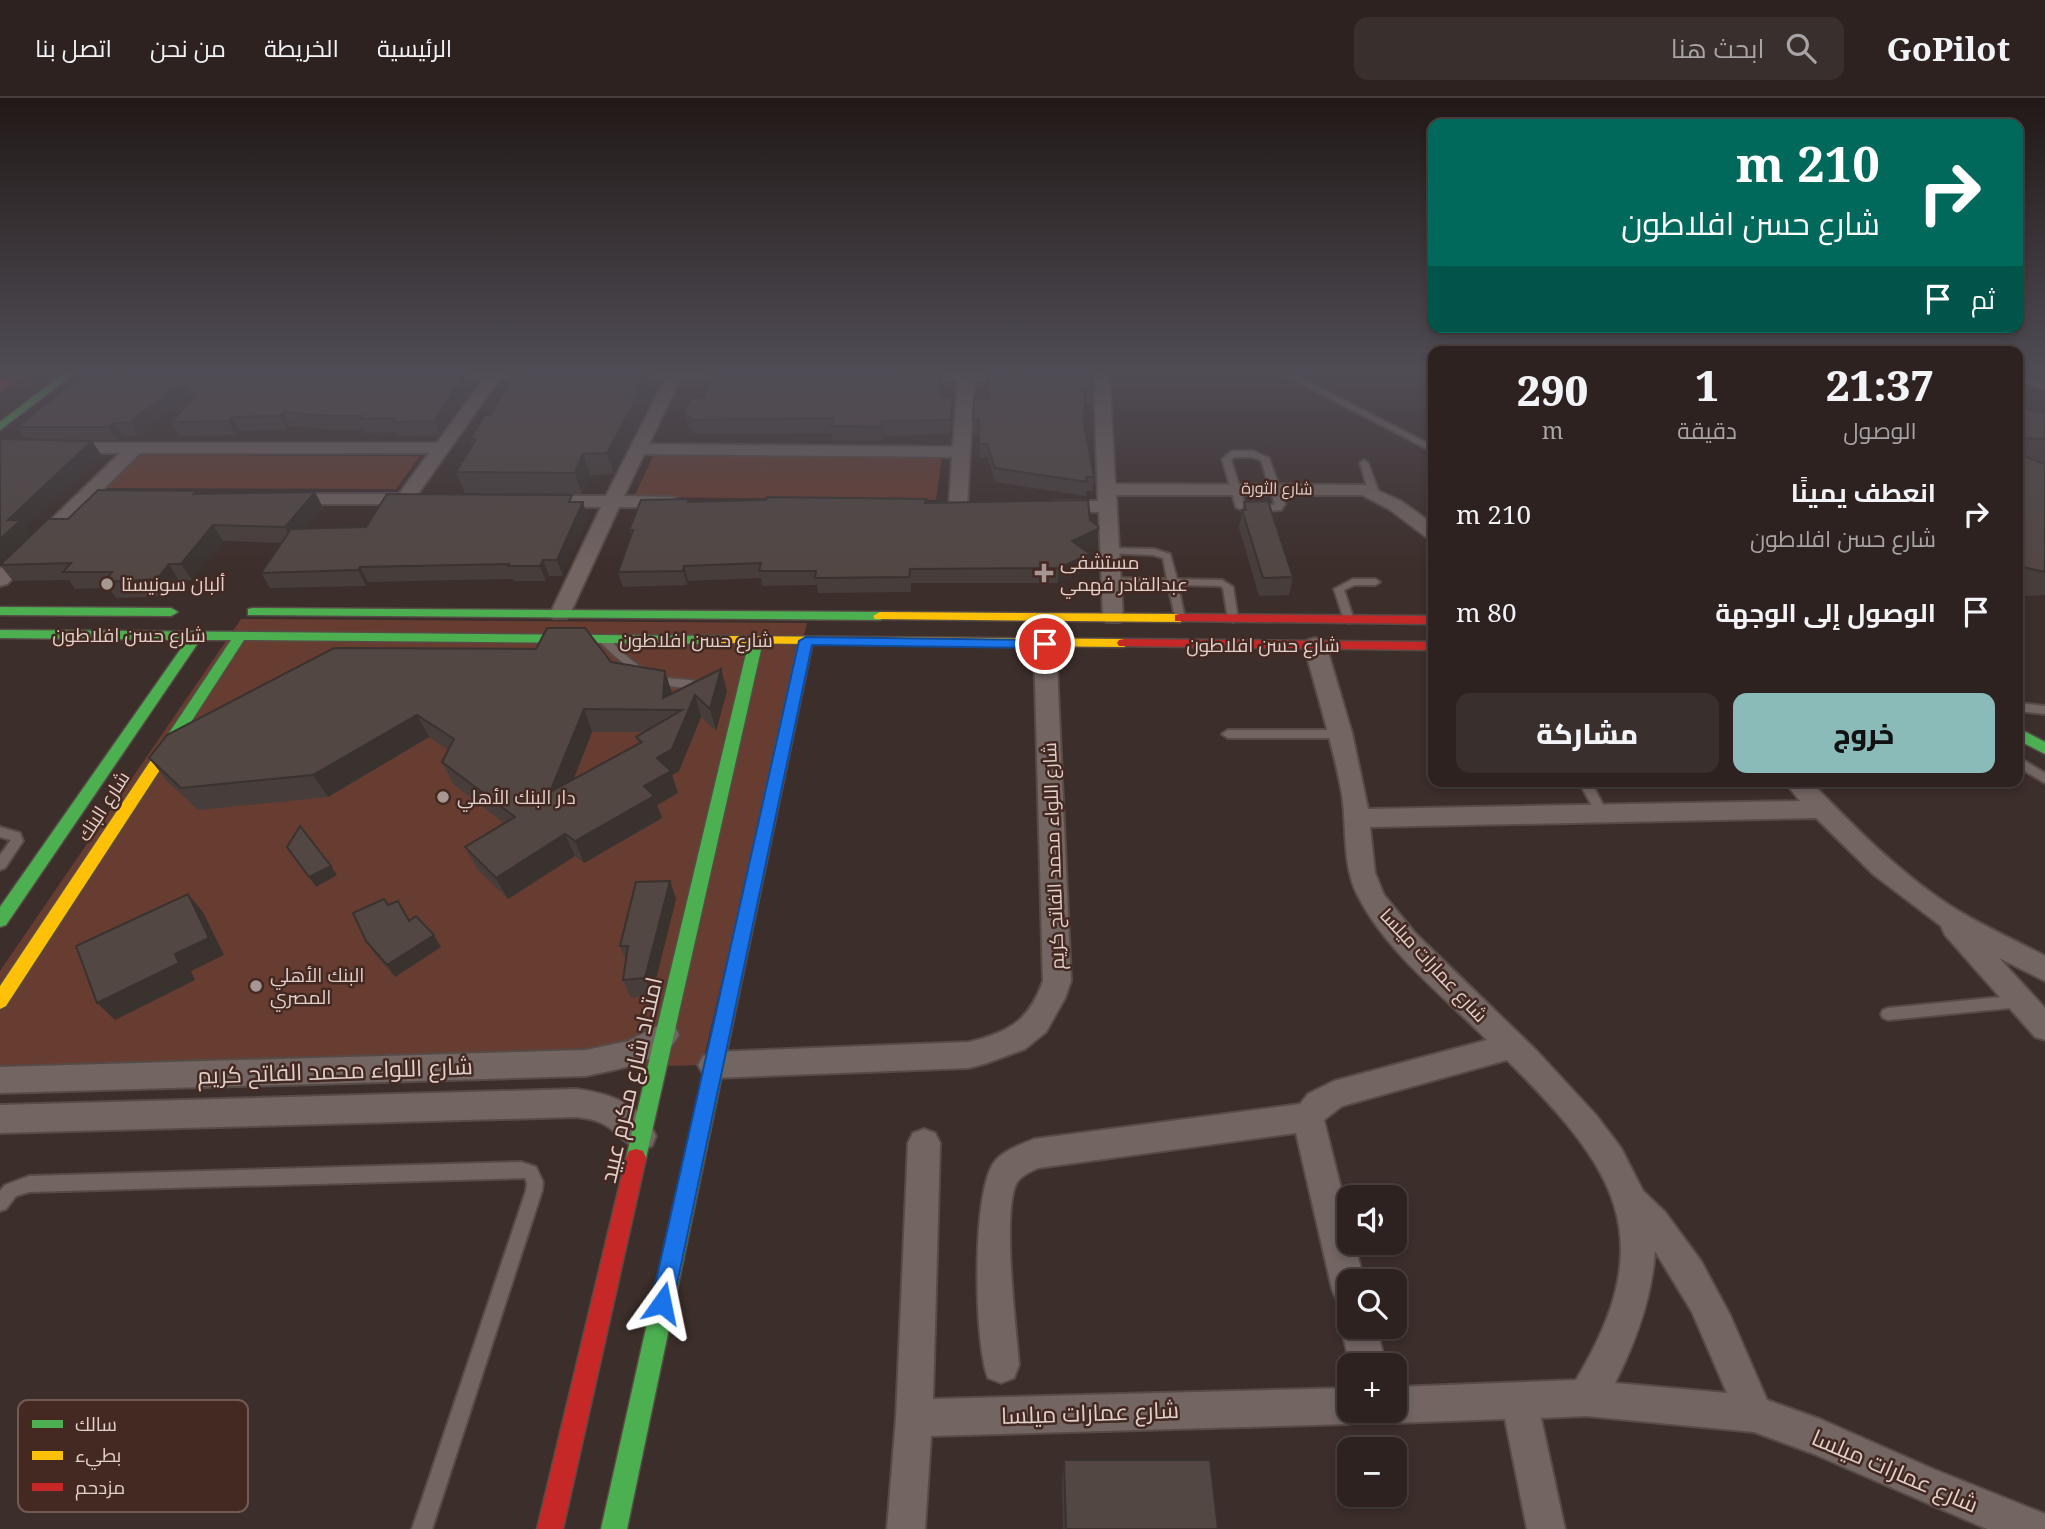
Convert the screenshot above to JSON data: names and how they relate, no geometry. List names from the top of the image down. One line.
{"streets":{"street":["شارع الثورة","شارع حسن افلاطون","شارع البنك","شارع اللواء محمد الفاتح كريم","شارع عمارات ميلسا","امتداد شارع مكرم عبيد"]},"crossings":[["شارع حسن افلاطون","شارع البنك"],["شارع حسن افلاطون","شارع اللواء محمد الفاتح كريم"],["شارع حسن افلاطون","شارع عمارات ميلسا"],["شارع حسن افلاطون","امتداد شارع مكرم عبيد"],["شارع اللواء محمد الفاتح كريم","امتداد شارع مكرم عبيد"]],"places":{"health":["مستشفى عبدالقادر فهمي"],"other":["ألبان سونيستا","دار البنك الأهلي","البنك الأهلي المصري"]},"legend":["سالك","بطيء","مزدحم"],"page":{"header":"GoPilot","search":"ابحث هنا","nav":["الرئيسية","الخريطة","من نحن","اتصل بنا"],"turn":["210 m","شارع حسن افلاطون"],"then":"ثم","eta":["21:37","الوصول","1","دقيقة","290","m"],"list":[{"name":"انعطف يمينًا","note":"شارع حسن افلاطون","value":"210 m"},{"name":"الوصول إلى الوجهة","value":"80 m"}],"buttons":["خروج","مشاركة"],"map_buttons":["+","−"]}}
